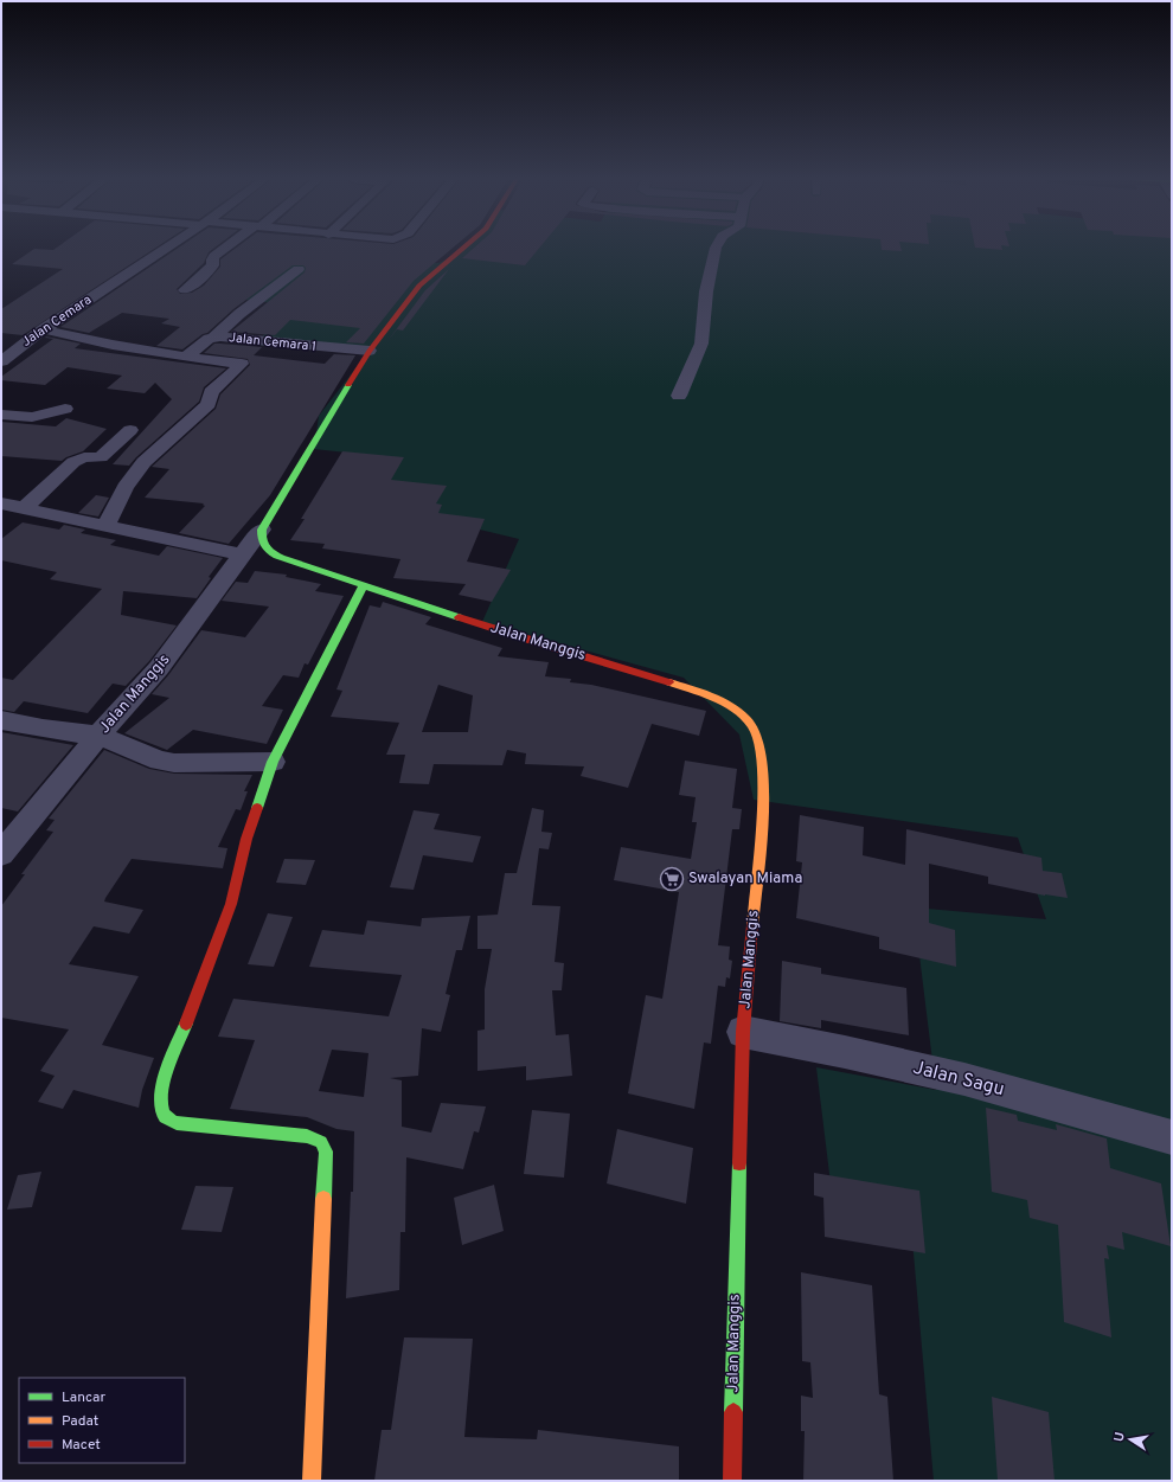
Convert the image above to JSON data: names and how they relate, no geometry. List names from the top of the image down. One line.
{"streets":{"street":["Jalan Cemara","Jalan Cemara 1","Jalan Manggis","Jalan Sagu"]},"crossings":[["Jalan Cemara 1","Jalan Manggis"],["Jalan Manggis","Jalan Sagu"]],"places":{"supermarket":["Swalayan Miama"]},"legend":["Lancar","Padat","Macet"],"north":"left"}
